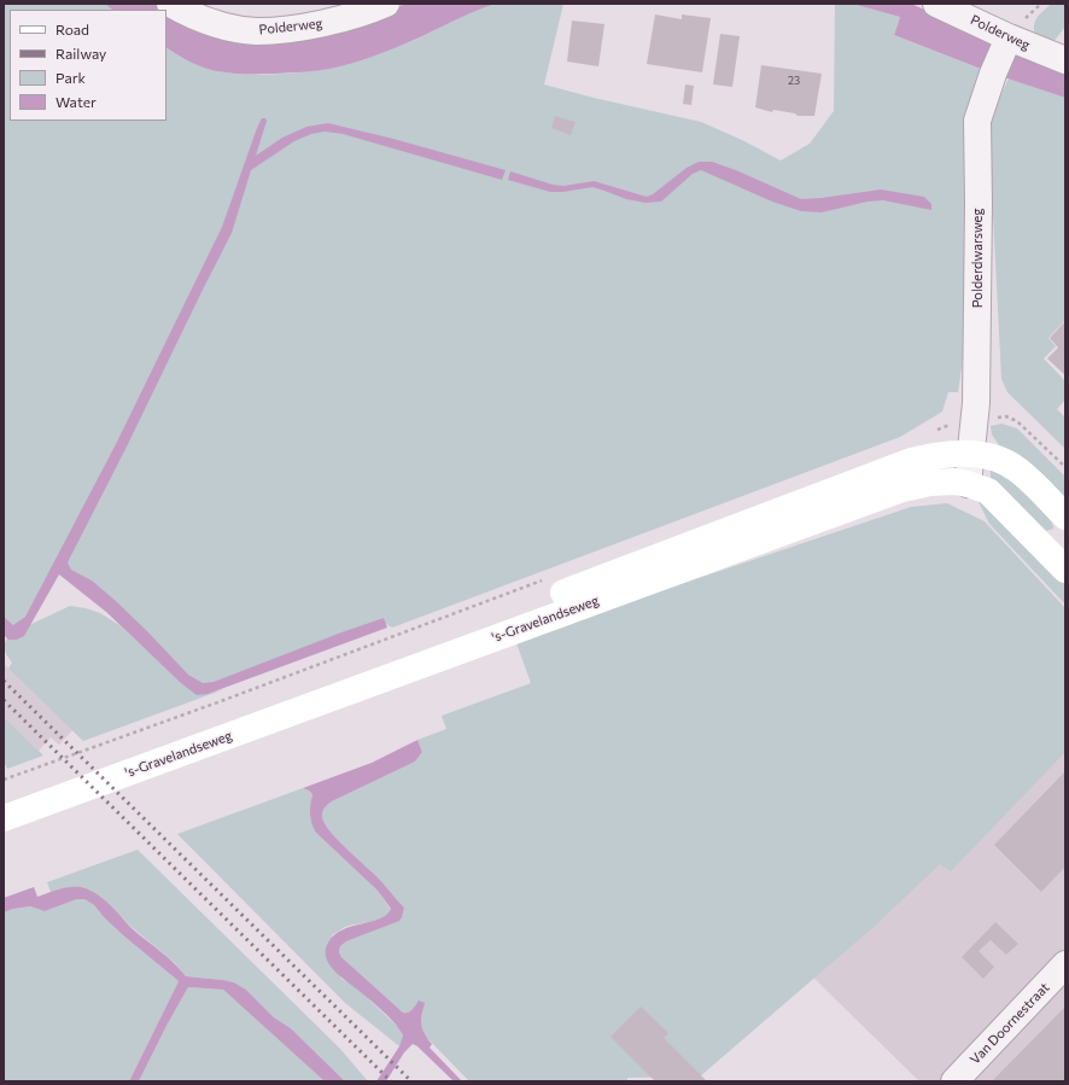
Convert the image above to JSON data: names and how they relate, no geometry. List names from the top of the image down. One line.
{"streets":{"main road":["'s-Gravelandseweg"],"street":["Polderweg","Polderdwarsweg","Van Doornestraat"]},"crossings":[["Polderweg","Polderdwarsweg"],["Polderdwarsweg","'s-Gravelandseweg"]],"house_numbers":["23"],"legend":["Road","Railway","Park","Water"]}
